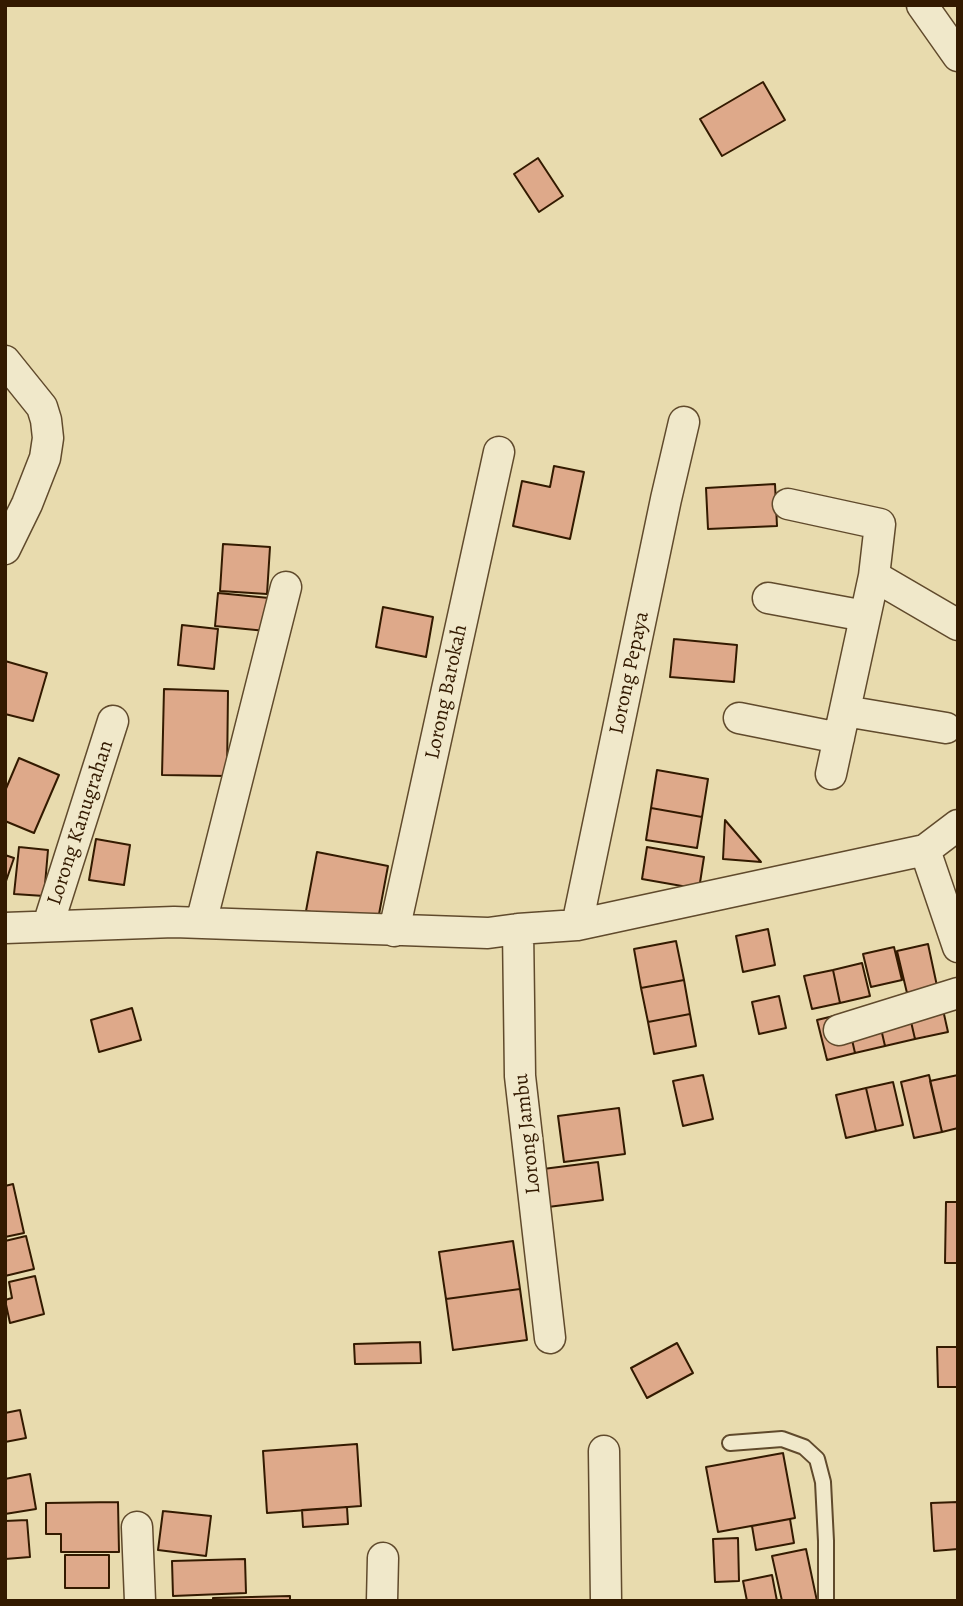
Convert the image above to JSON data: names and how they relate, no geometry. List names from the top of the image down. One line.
{"streets":{"street":["Lorong Pepaya","Lorong Barokah","Lorong Kanugrahan","Lorong Jambu"]}}
